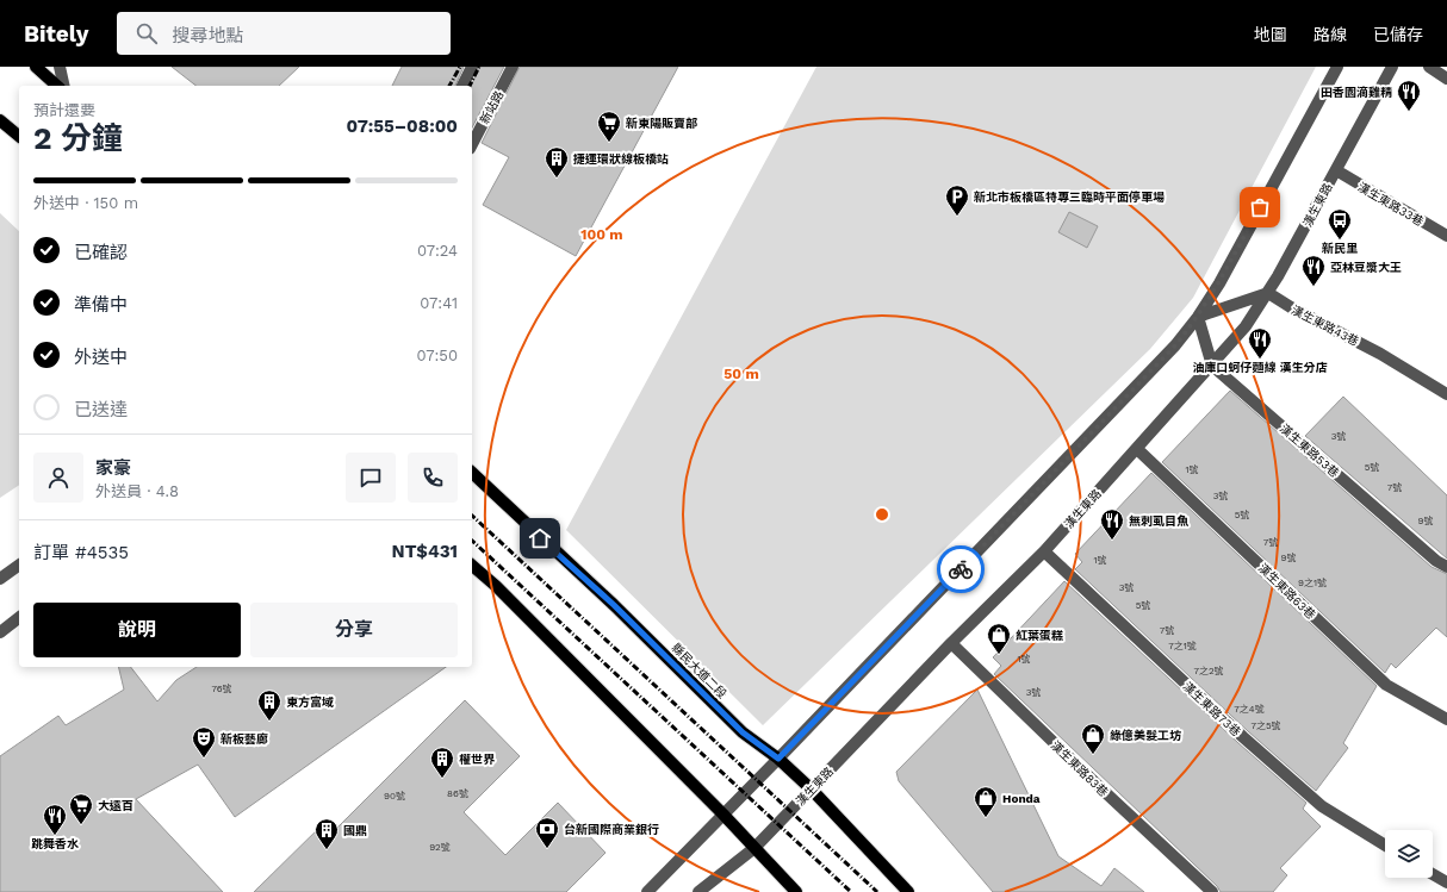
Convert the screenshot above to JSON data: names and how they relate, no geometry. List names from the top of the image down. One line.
{"streets":{"main road":["縣民大道二段"],"street":["新站路","漢生東路33巷","漢生東路","漢生東路43巷","漢生東路53巷","漢生東路63巷","漢生東路73巷","漢生東路83巷"]},"crossings":[["漢生東路33巷","漢生東路"],["漢生東路","漢生東路43巷"],["漢生東路","漢生東路53巷"],["漢生東路","漢生東路63巷"],["漢生東路","縣民大道二段"],["漢生東路","漢生東路73巷"],["漢生東路","漢生東路83巷"]],"places":{"restaurant":["田香園滴雞精","亞林豆漿大王","油庫口蚵仔麵線 漢生分店","無刺虱目魚","跳舞香水"],"supermarket":["新東陽販賣部","大遠百"],"building":["捷運環狀線板橋站","東方富域","權世界","國鼎"],"parking":["新北市板橋區特專三臨時平面停車場"],"bus stop":["新民里"],"shop":["紅葉蛋糕","綠億美髮工坊","Honda"],"theatre":["新板藝廊"],"bank":["台新國際商業銀行"]},"house_numbers":["3號","5號","1號","7號","3號","5號","9號","7號","9號","1號","9之1號","3號","5號","7號","7之1號","1號","7之2號","76號","3號","7之4號","7之5號","86號","90號","92號"],"page":{"header":"Bitely","search":"搜尋地點","nav":["地圖","路線","已儲存"],"heading":["2 分鐘","預計還要","07:55–08:00"],"panel":["家豪","外送員 · 4.8","訂單 #4535","NT$431"],"bar":"外送中 · 150 m","list":[["已確認","07:24"],["準備中","07:41"],["外送中","07:50"],"已送達"],"buttons":["說明","分享"]},"rings":["100 m","50 m"]}
